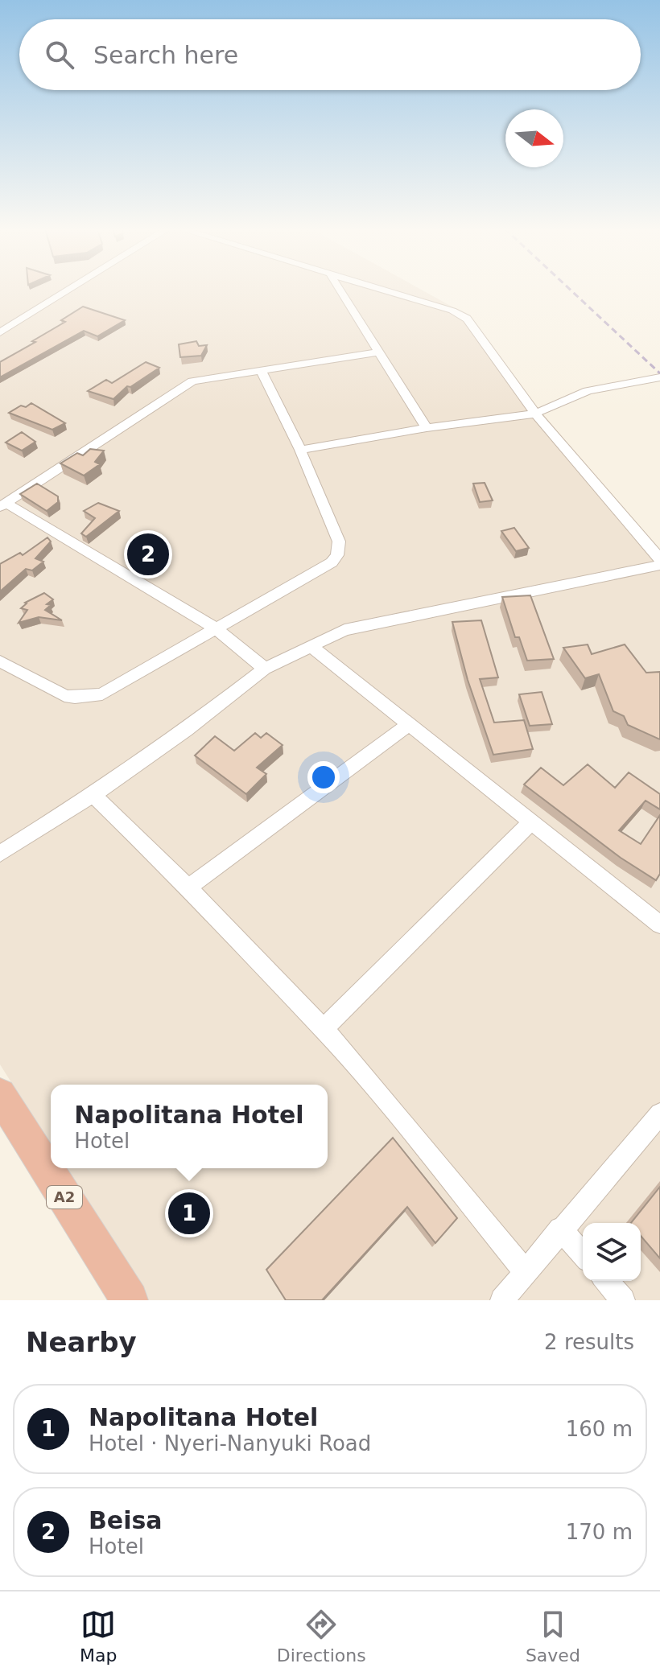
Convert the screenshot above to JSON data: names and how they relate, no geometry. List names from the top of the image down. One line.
{"streets":{"highway":["A2"]},"north":"right","page":{"search":"Search here","pins":["2","1"],"popup":["Napolitana Hotel","Hotel"],"heading":["Nearby","2 results"],"list":[{"mark":"1","name":"Napolitana Hotel","note":"Hotel · Nyeri-Nanyuki Road","value":"160 m"},{"mark":"2","name":"Beisa","note":"Hotel","value":"170 m"}],"nav":["Map","Directions","Saved"]}}
